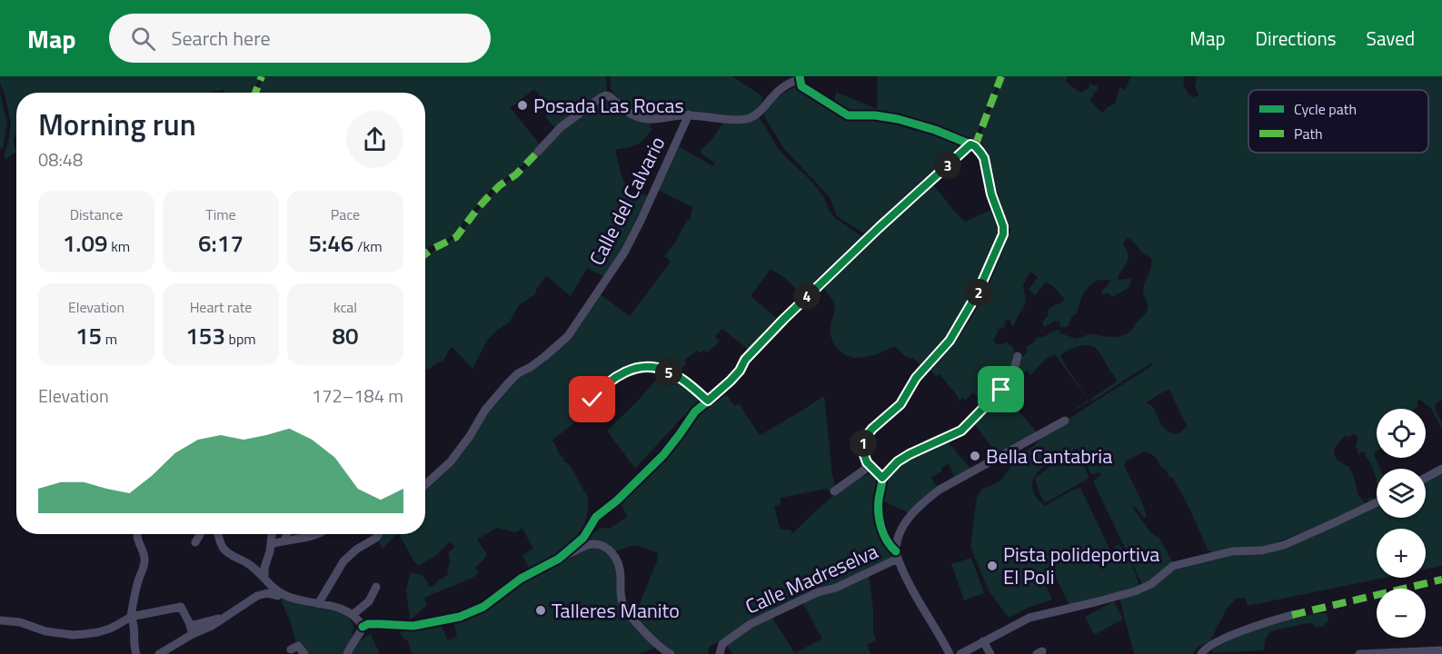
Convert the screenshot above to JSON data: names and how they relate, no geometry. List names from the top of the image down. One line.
{"streets":{"street":["Calle del Calvario","Calle Madreselva"]},"places":["Posada Las Rocas","Bella Cantabria","Pista polideportiva El Poli","Talleres Manito"],"legend":["Cycle path","Path"],"page":{"header":"Map","search":"Search here","nav":["Map","Directions","Saved"],"heading":["Morning run","08:48"],"pins":["3","2","4","5","1"],"stats":[["Distance","1.09 km"],["Time","6:17"],["Pace","5:46 /km"],["Elevation","15 m"],["Heart rate","153 bpm"],["kcal","80"]],"chart":["Elevation","172–184 m"],"map_buttons":["+","−"]}}
